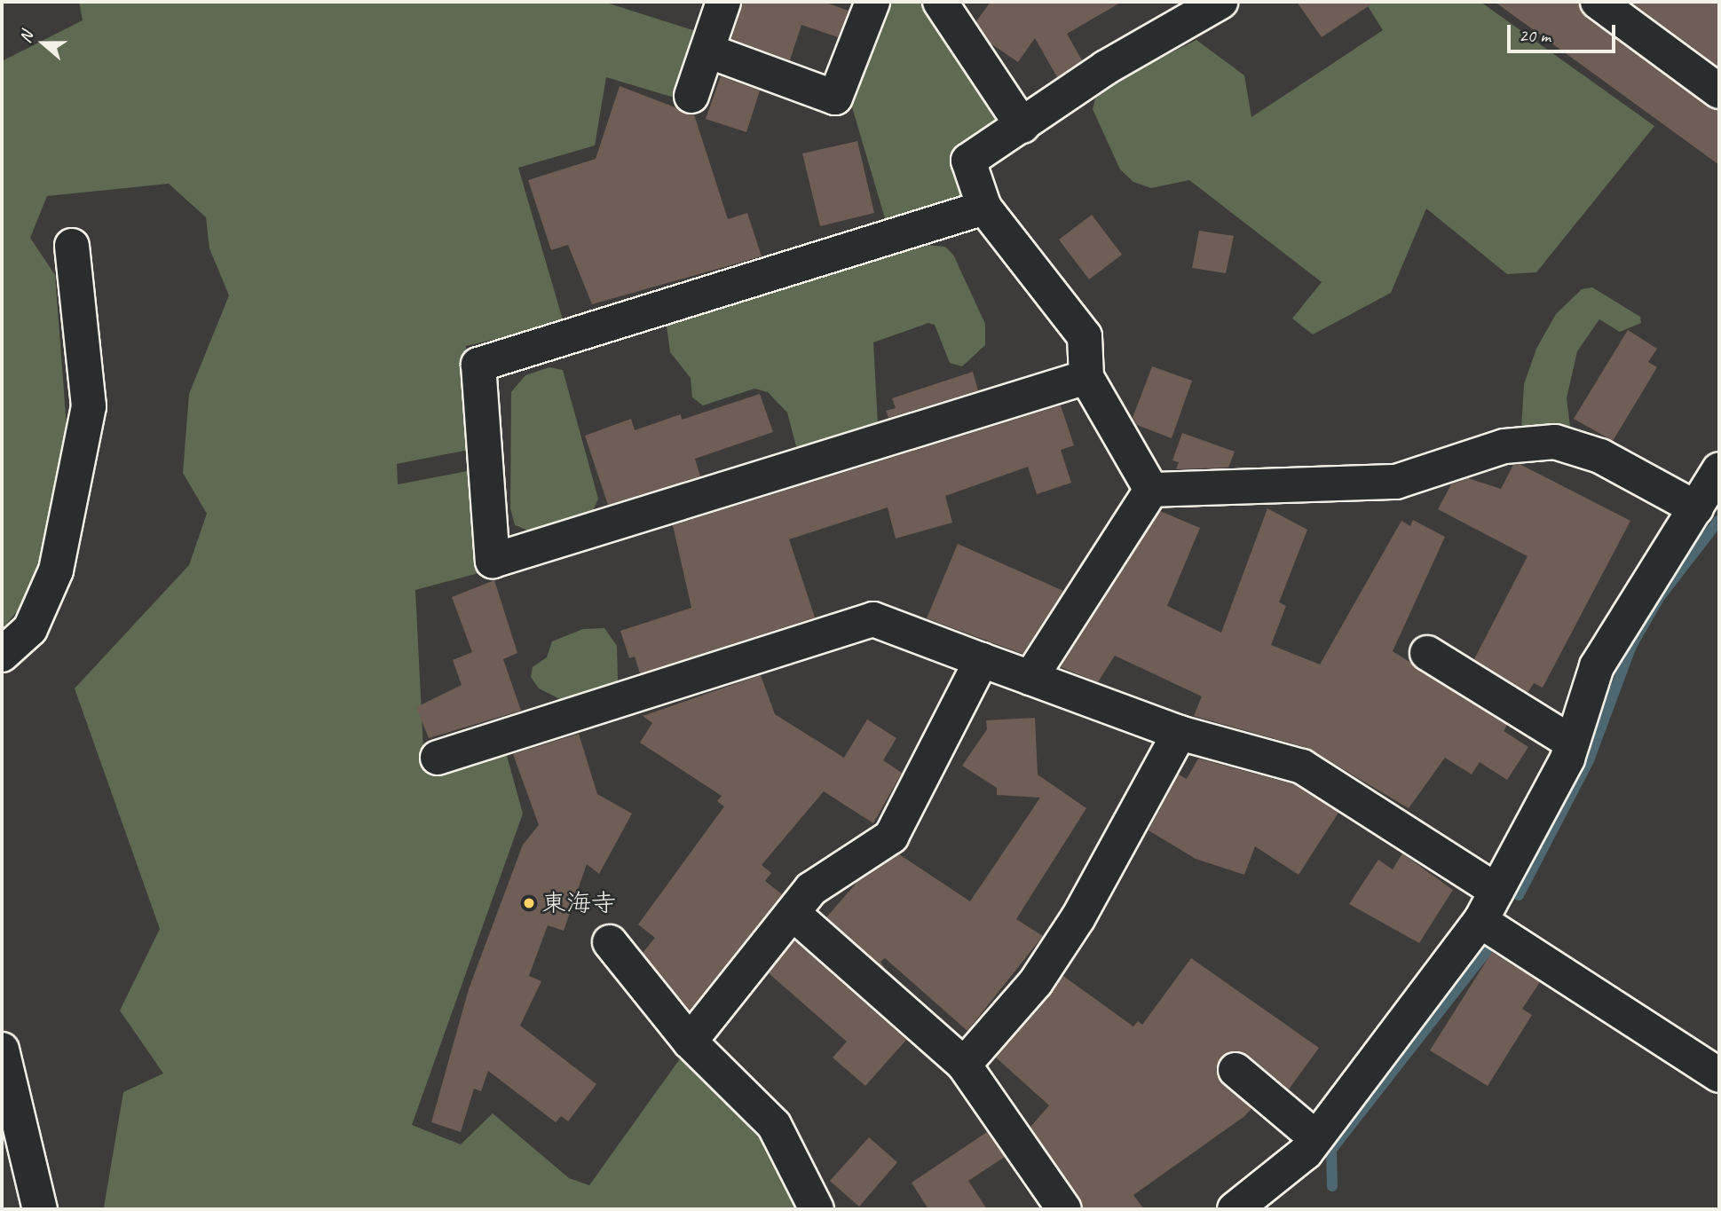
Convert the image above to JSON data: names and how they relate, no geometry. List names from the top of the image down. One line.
{"places":["東海寺"],"scale_bar":"20 m","north":"left"}
